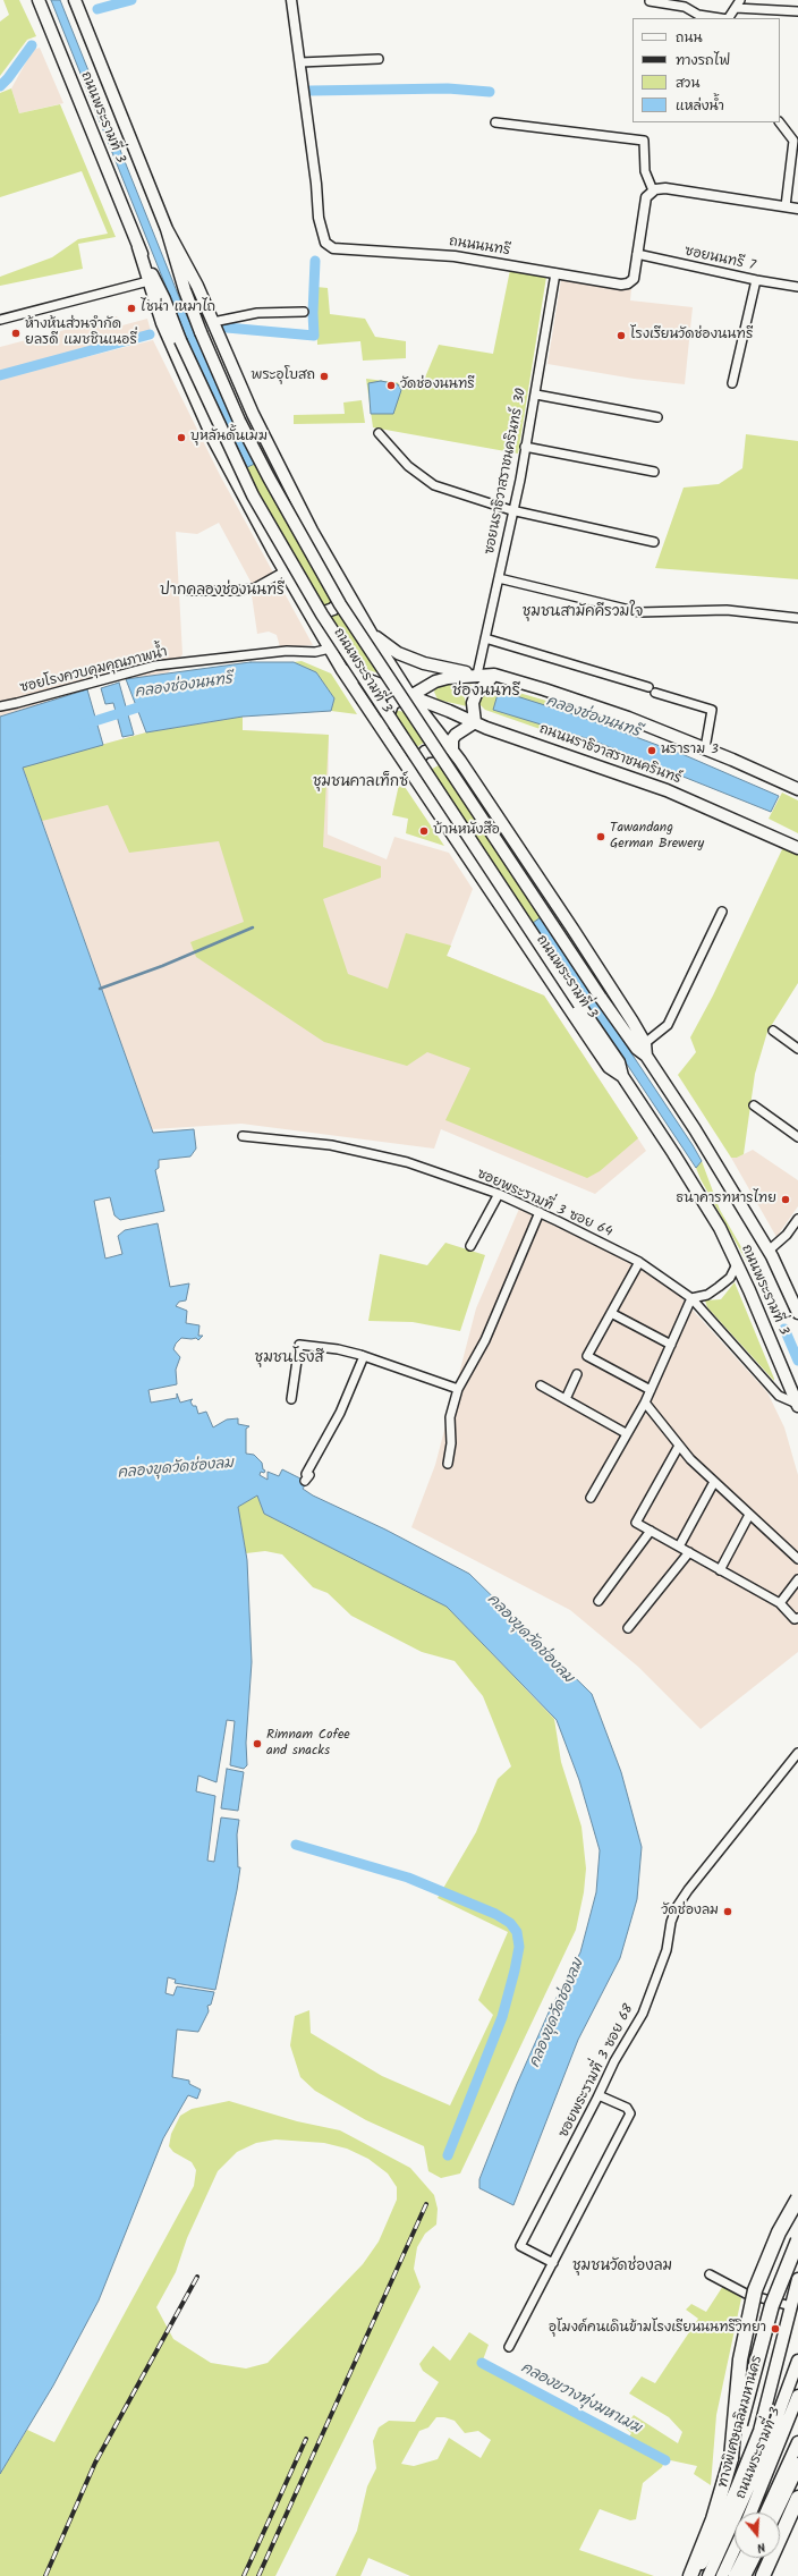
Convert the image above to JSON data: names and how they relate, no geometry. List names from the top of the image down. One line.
{"streets":{"highway":["ทางพิเศษเฉลิมมหานคร"],"main road":["ถนนพระรามที่ 3","ถนนนราธิวาสราชนครินทร์"],"street":["ถนนนนทรี","ซอยนนทรี 7","ซอยนราธิวาสราชนครินทร์ 30","ซอยโรงควบคุมคุณภาพน้ำ","ซอยพระรามที่ 3 ซอย 64","ซอยพระรามที่ 3 ซอย 68"]},"crossings":[["ถนนพระรามที่ 3","ซอยโรงควบคุมคุณภาพน้ำ"],["ถนนพระรามที่ 3","ถนนนราธิวาสราชนครินทร์"],["ถนนพระรามที่ 3","ซอยพระรามที่ 3 ซอย 64"],["ถนนนนทรี","ซอยนนทรี 7"],["ถนนนนทรี","ซอยนราธิวาสราชนครินทร์ 30"]],"districts":["ปากคลองช่องนนทรี","ชุมชนสามัคคีรวมใจ","ช่องนนทรี","ชุมชนคาลเท็กซ์","ชุมชนโรงสี","ชุมชนวัดช่องลม"],"water":["คลองช่องนนทรี","คลองขุดวัดช่องลม","คลองขวางทุ่งมหาเมฆ"],"places":["ไชน่า เหมาไถ","ห้างหุ้นส่วนจำกัด ยลรดี แมชชินเนอรี่","โรงเรียนวัดช่องนนทรี","พระอุโบสถ","วัดช่องนนทรี","บุหลันดั้นเมฆ","นราราม 3","บ้านหนังสือ","Tawandang German Brewery","ธนาคารทหารไทย","Rimnam Cofee and snacks","วัดช่องลม","อุโมงค์คนเดินข้ามโรงเรียนนนทรีวิทยา"],"legend":["ถนน","ทางรถไฟ","สวน","แหล่งน้ำ"],"north":"bottom"}
